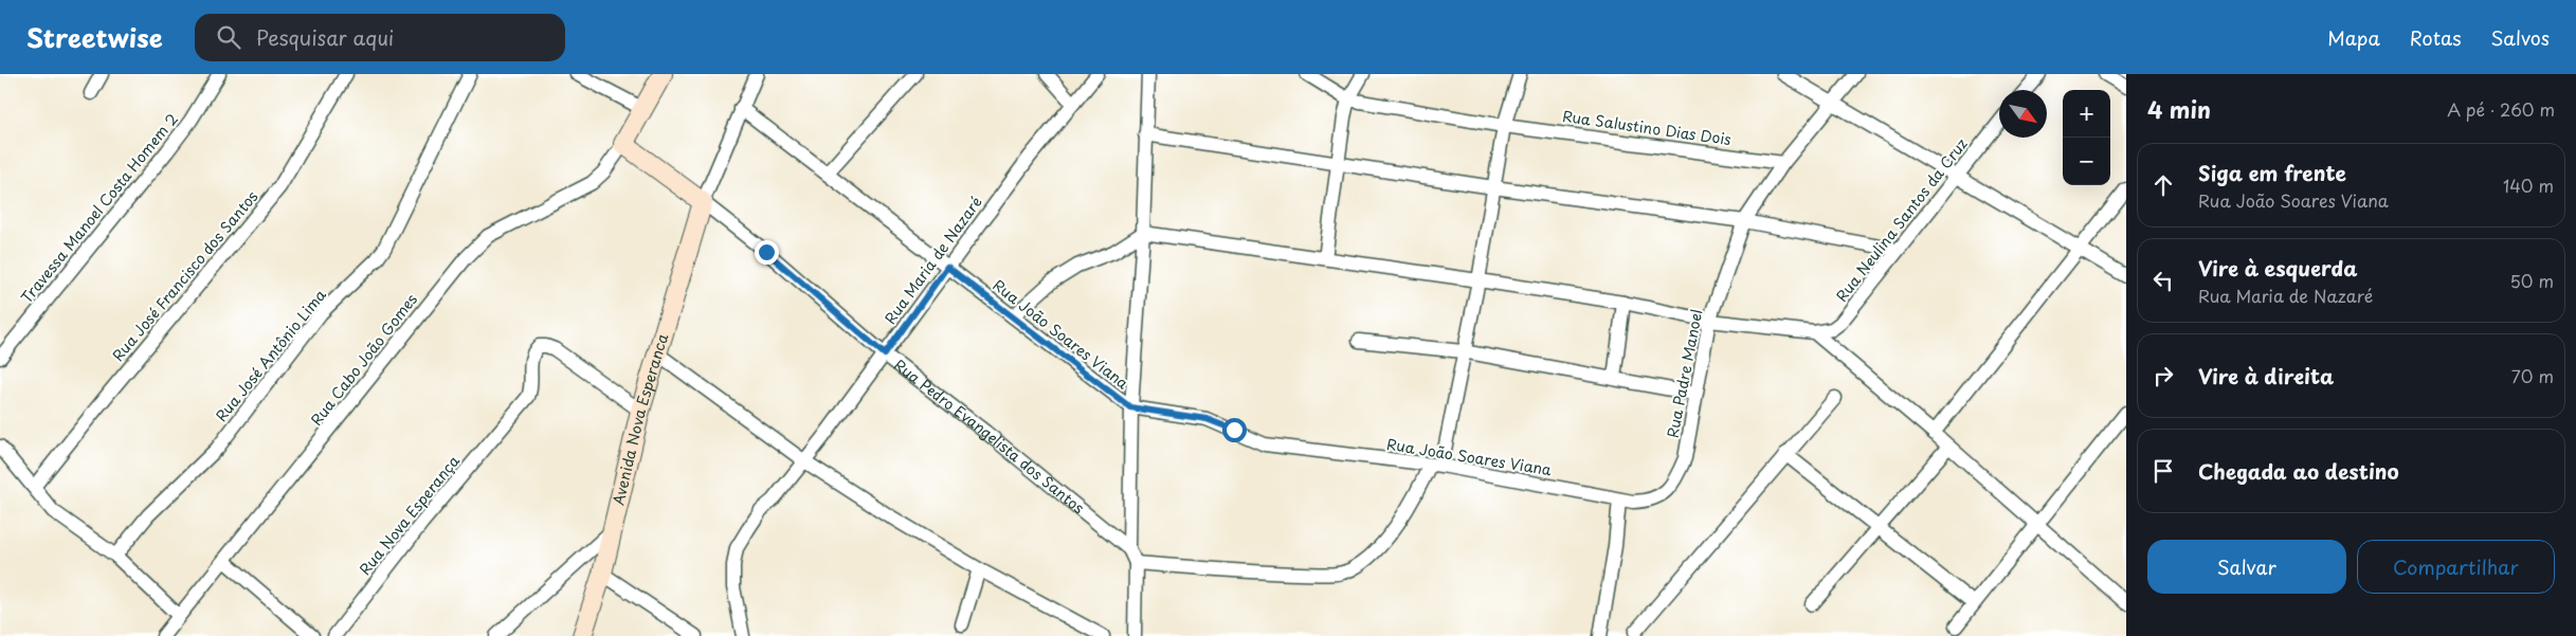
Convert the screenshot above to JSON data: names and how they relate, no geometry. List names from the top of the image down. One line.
{"streets":{"main road":["Avenida Nova Esperanca"],"street":["Rua Salustino Dias Dois","Travessa Manoel Costa Homem 2","Rua Neulina Santos da Cruz","Rua Maria de Nazaré","Rua José Francisco dos Santos","Rua João Soares Viana","Rua José Antônio Lima","Rua Cabo João Gomes","Rua Padre Manoel","Rua Pedro Evangelista dos Santos","Rua Nova Esperança"]},"crossings":[["Rua Salustino Dias Dois","Rua Padre Manoel"],["Rua Maria de Nazaré","Rua João Soares Viana"],["Rua Maria de Nazaré","Rua Pedro Evangelista dos Santos"],["Rua João Soares Viana","Rua Padre Manoel"],["Avenida Nova Esperanca","Rua Pedro Evangelista dos Santos"],["Avenida Nova Esperanca","Rua Nova Esperança"]],"north":"bottom right","page":{"header":"Streetwise","search":"Pesquisar aqui","nav":["Mapa","Rotas","Salvos"],"heading":["4 min","A pé · 260 m"],"map_buttons":["+","−"],"list":[["Siga em frente","Rua João Soares Viana","140 m"],["Vire à esquerda","Rua Maria de Nazaré","50 m"],["Vire à direita","70 m"],"Chegada ao destino"],"buttons":["Salvar","Compartilhar"]}}
